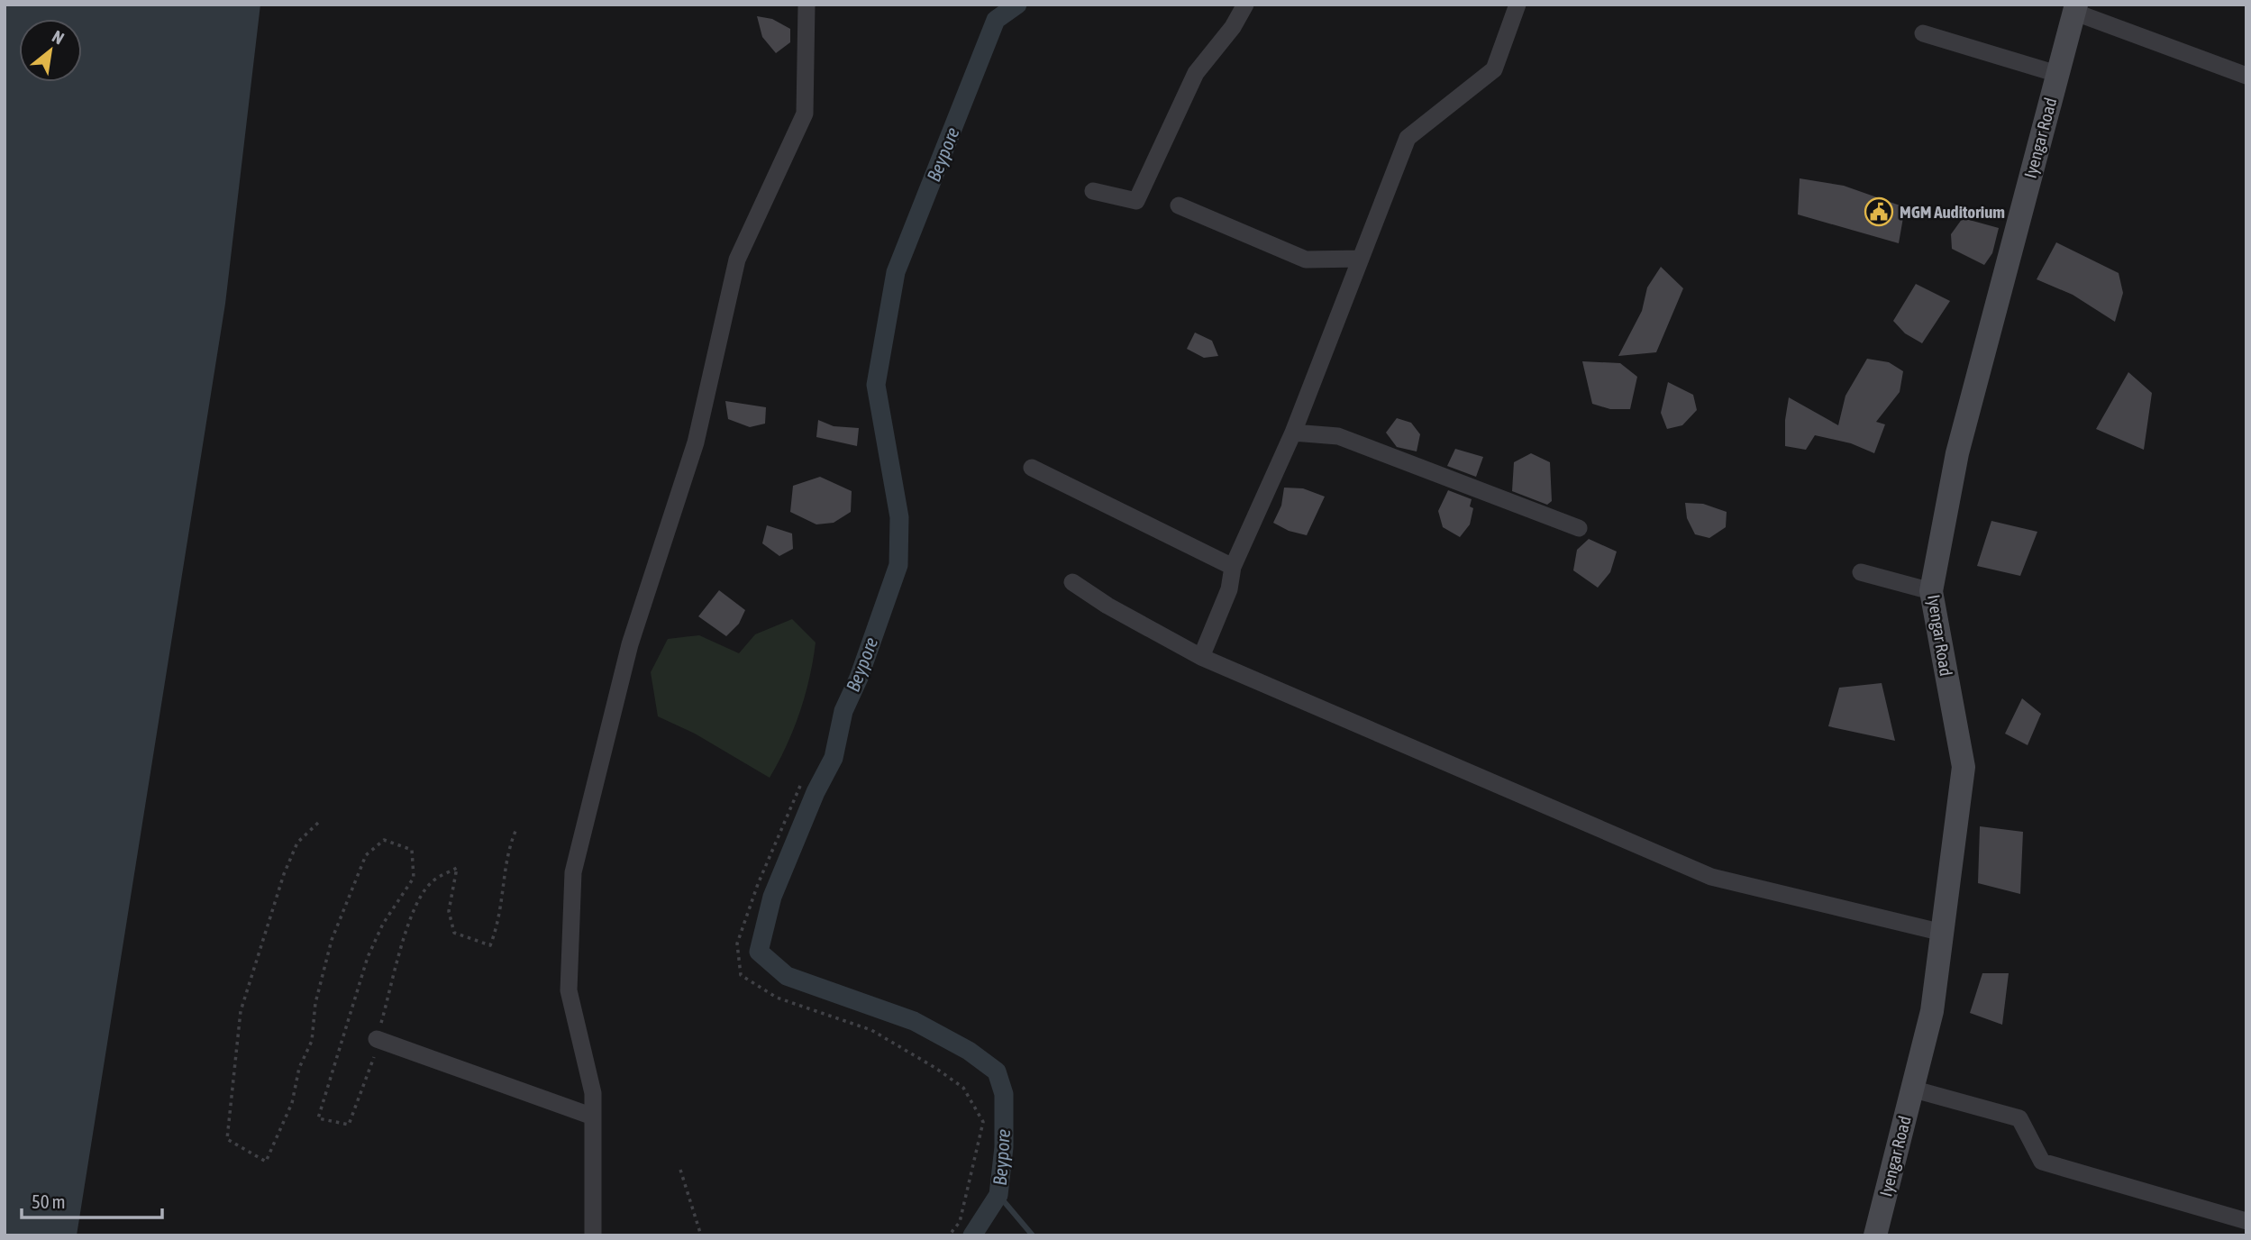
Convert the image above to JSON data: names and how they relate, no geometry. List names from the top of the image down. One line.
{"streets":{"main road":["Iyengar Road"]},"water":["Beypore"],"places":{"public building":["MGM Auditorium"]},"scale_bar":"50 m","north":"top right"}
